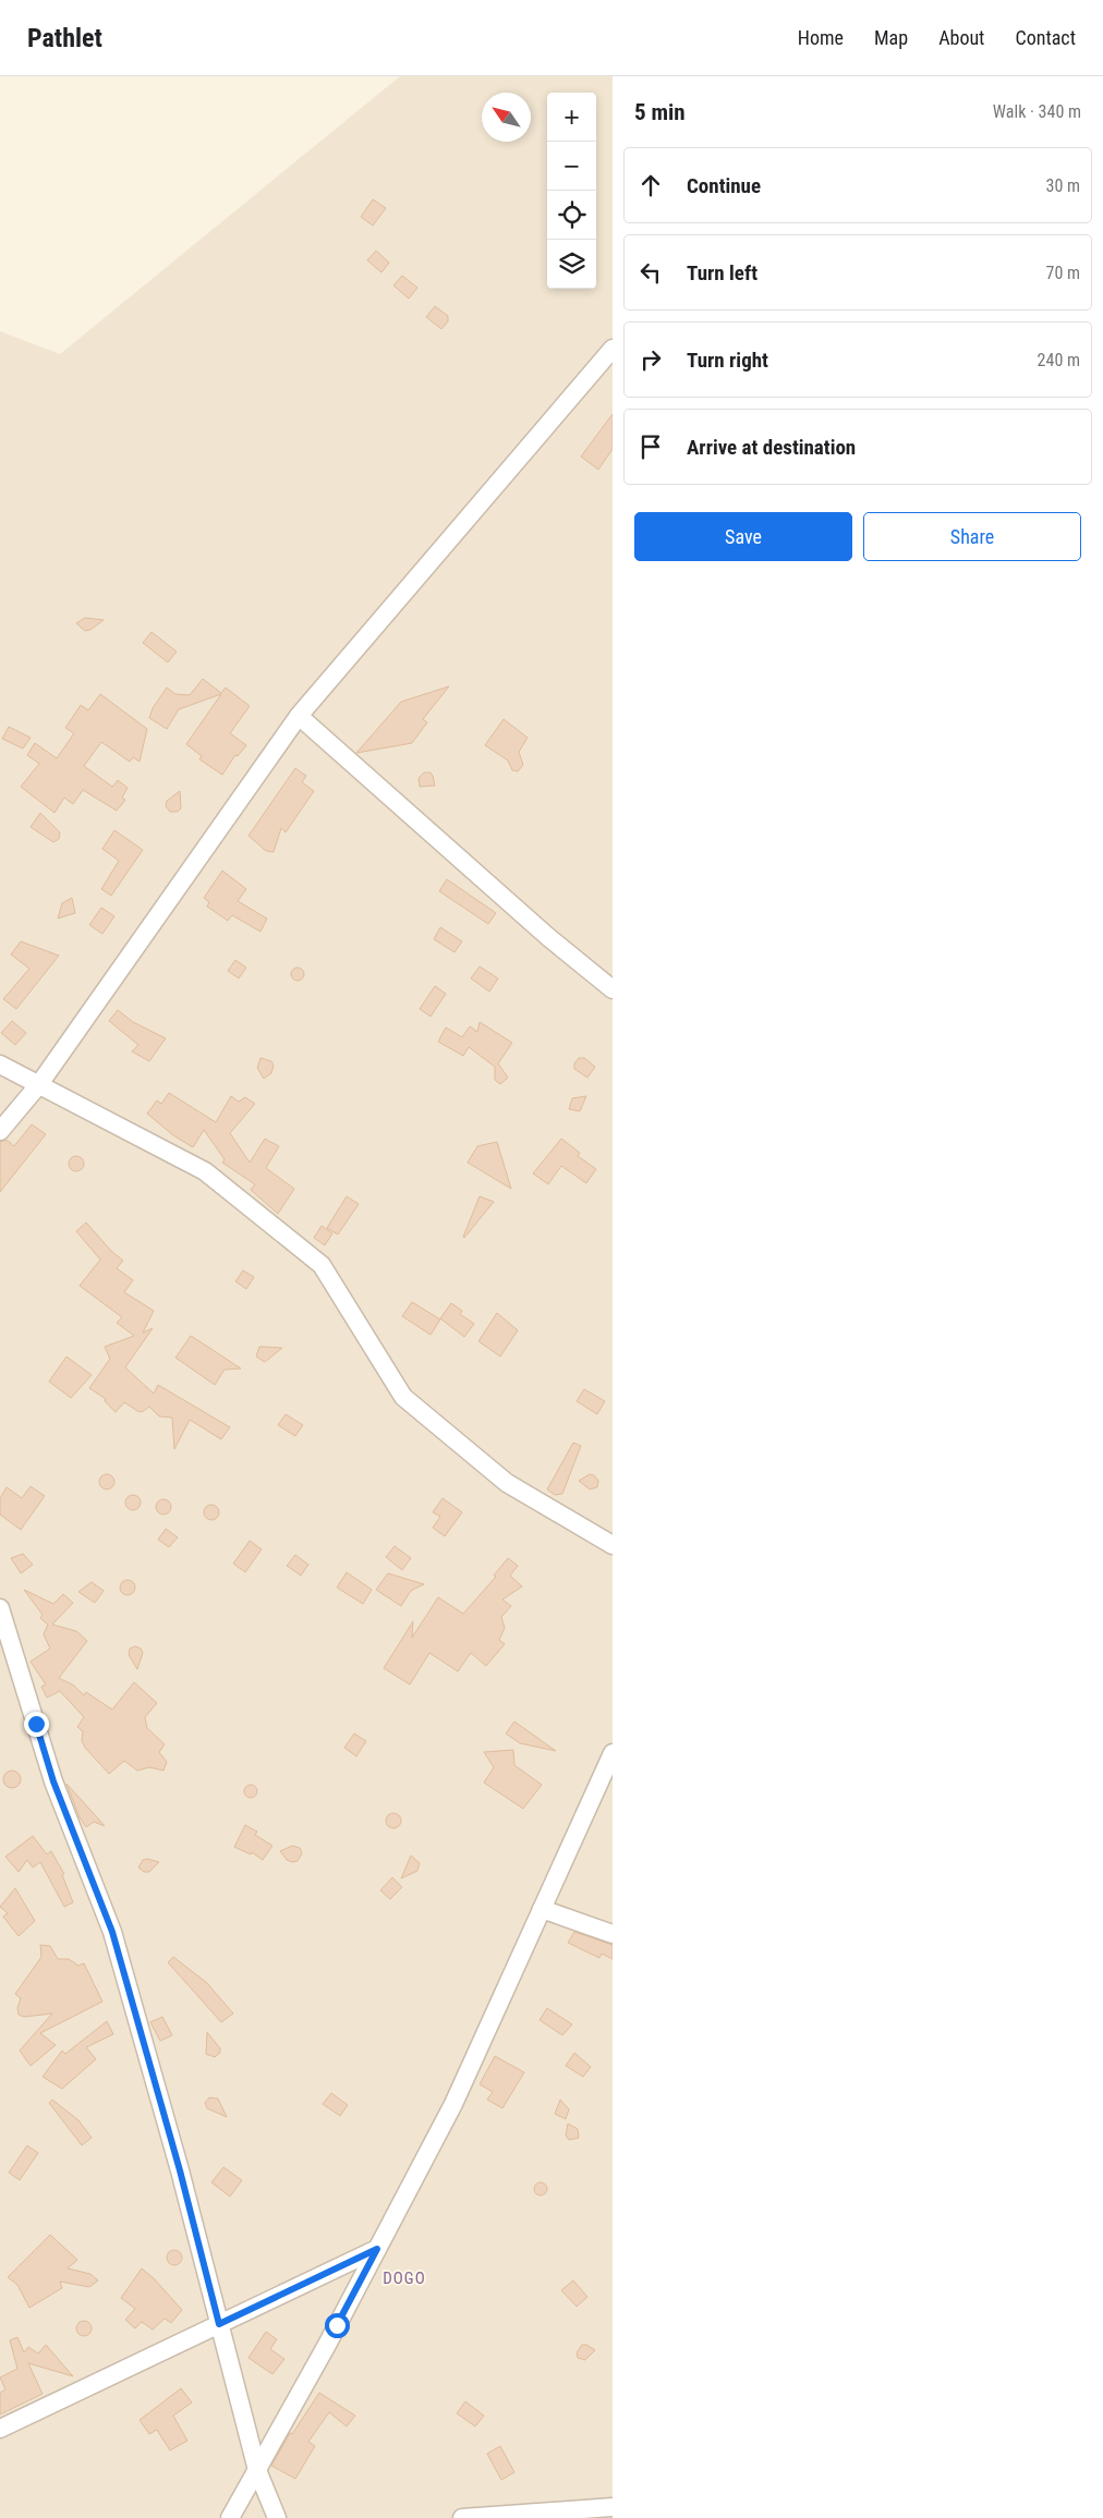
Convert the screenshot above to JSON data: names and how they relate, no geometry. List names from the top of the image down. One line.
{"districts":["DOGO"],"north":"top left","page":{"header":"Pathlet","nav":["Home","Map","About","Contact"],"heading":["5 min","Walk · 340 m"],"map_buttons":["+","−"],"list":[["Continue","30 m"],["Turn left","70 m"],["Turn right","240 m"],"Arrive at destination"],"buttons":["Save","Share"]}}
